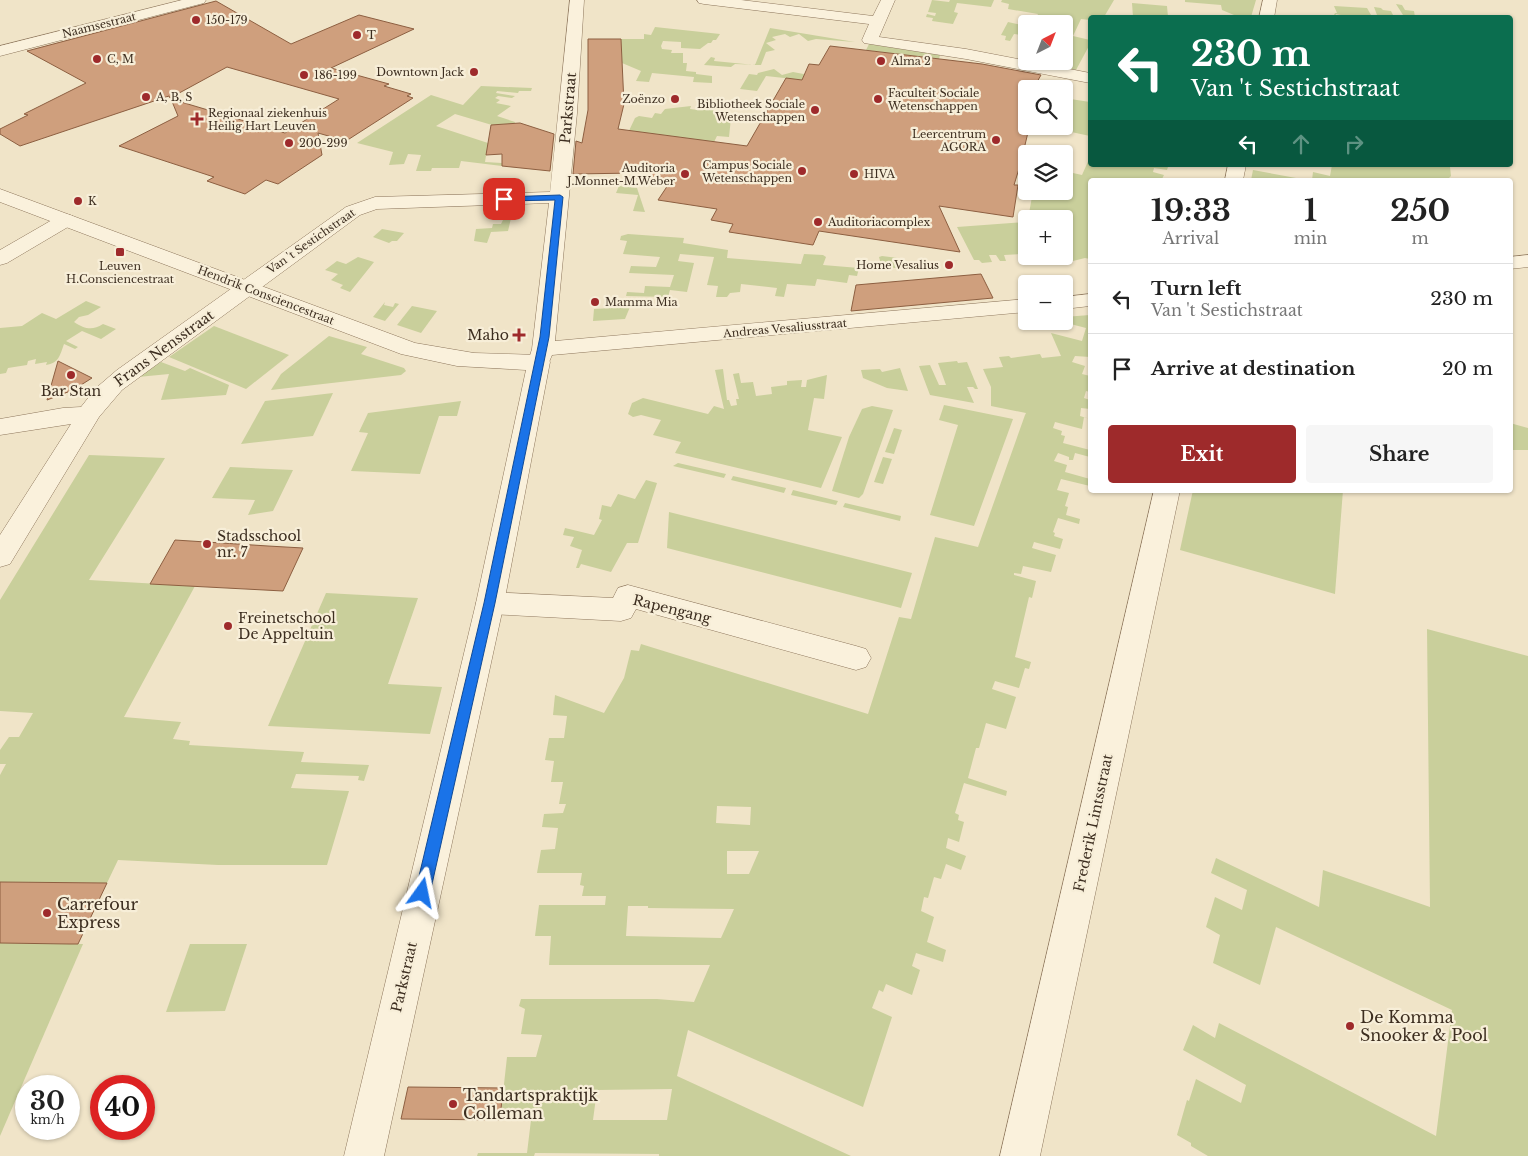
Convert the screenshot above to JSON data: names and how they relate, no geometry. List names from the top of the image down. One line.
{"streets":{"street":["Naamsestraat","Parkstraat","Van 't Sestichstraat","Hendrik Consciencestraat","Andreas Vesaliusstraat","Frans Nensstraat","Rapengang","Frederik Lintsstraat"]},"crossings":[["Parkstraat","Van 't Sestichstraat"],["Parkstraat","Hendrik Consciencestraat"],["Parkstraat","Andreas Vesaliusstraat"],["Parkstraat","Rapengang"],["Van 't Sestichstraat","Hendrik Consciencestraat"],["Van 't Sestichstraat","Frans Nensstraat"],["Hendrik Consciencestraat","Andreas Vesaliusstraat"],["Hendrik Consciencestraat","Frans Nensstraat"]],"places":{"other":["150-179","T","C, M","Alma 2","Downtown Jack","186-199","A, B, S","Zoënzo","Faculteit Sociale Wetenschappen","Bibliotheek Sociale Wetenschappen","Leercentrum AGORA","200-299","Campus Sociale Wetenschappen","Auditoria J.Monnet-M.Weber","HIVA","K","Auditoriacomplex","Home Vesalius","Mamma Mia","Bar Stan","Stadsschool nr. 7","Freinetschool De Appeltuin","Carrefour Express","De Komma Snooker & Pool","Tandartspraktijk Colleman"],"health":["Regionaal ziekenhuis Heilig Hart Leuven","Maho"],"transit":["Leuven H.Consciencestraat"]},"north":"top right","page":{"map_buttons":["+","−"],"turn":["230 m","Van 't Sestichstraat"],"eta":["19:33","Arrival","1","min","250","m"],"list":[{"name":"Turn left","note":"Van 't Sestichstraat","value":"230 m"},{"name":"Arrive at destination","value":"20 m"}],"buttons":["Exit","Share"],"speed":"30 km/h","limit":"40"}}
